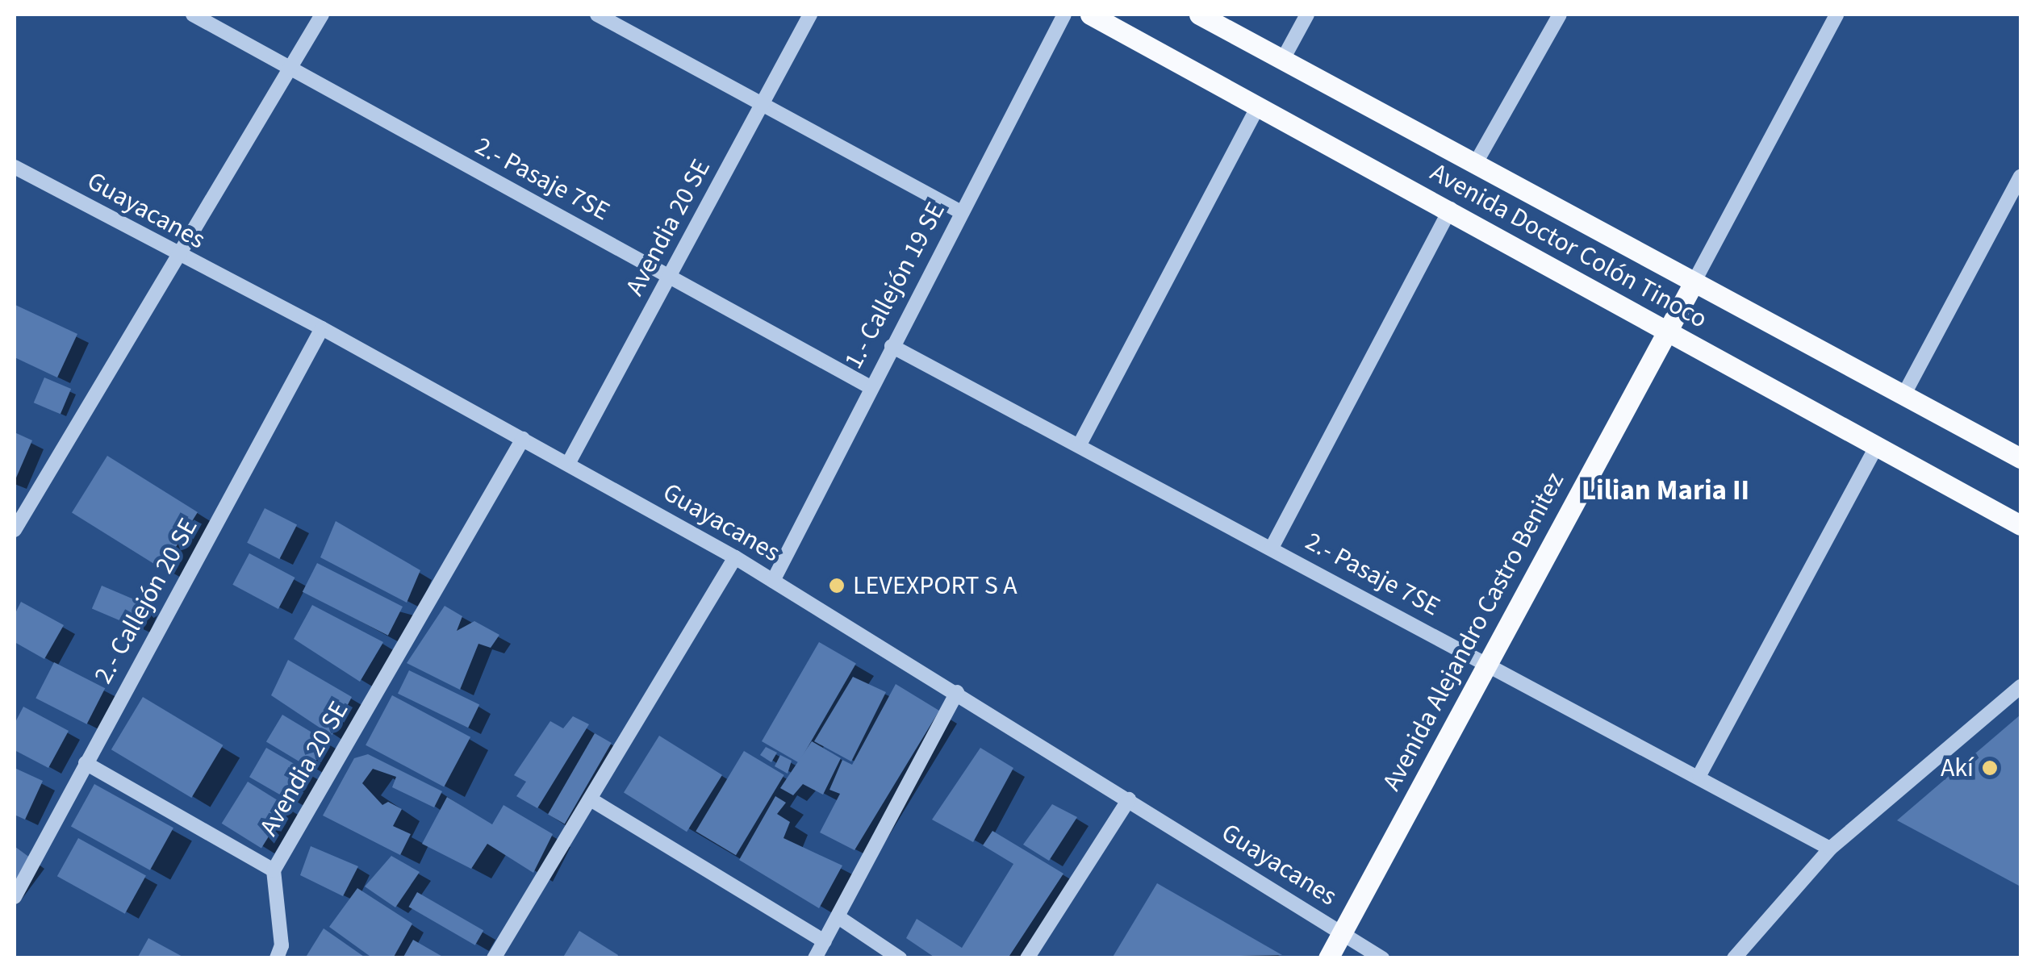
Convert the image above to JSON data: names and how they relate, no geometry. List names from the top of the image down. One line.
{"streets":{"main road":["Avenida Doctor Colón Tinoco","Avenida Alejandro Castro Benitez"],"street":["2.- Pasaje 7SE","Guayacanes","Avendia 20 SE","1.- Callejón 19 SE","2.- Callejón 20 SE"]},"crossings":[["2.- Pasaje 7SE","Avendia 20 SE"],["2.- Pasaje 7SE","1.- Callejón 19 SE"],["2.- Pasaje 7SE","Avenida Alejandro Castro Benitez"],["Guayacanes","Avendia 20 SE"],["Guayacanes","1.- Callejón 19 SE"],["Guayacanes","2.- Callejón 20 SE"],["Guayacanes","Avenida Alejandro Castro Benitez"],["Avenida Doctor Colón Tinoco","Avenida Alejandro Castro Benitez"]],"districts":["Lilian Maria II"],"places":["LEVEXPORT S A","Akí"]}
